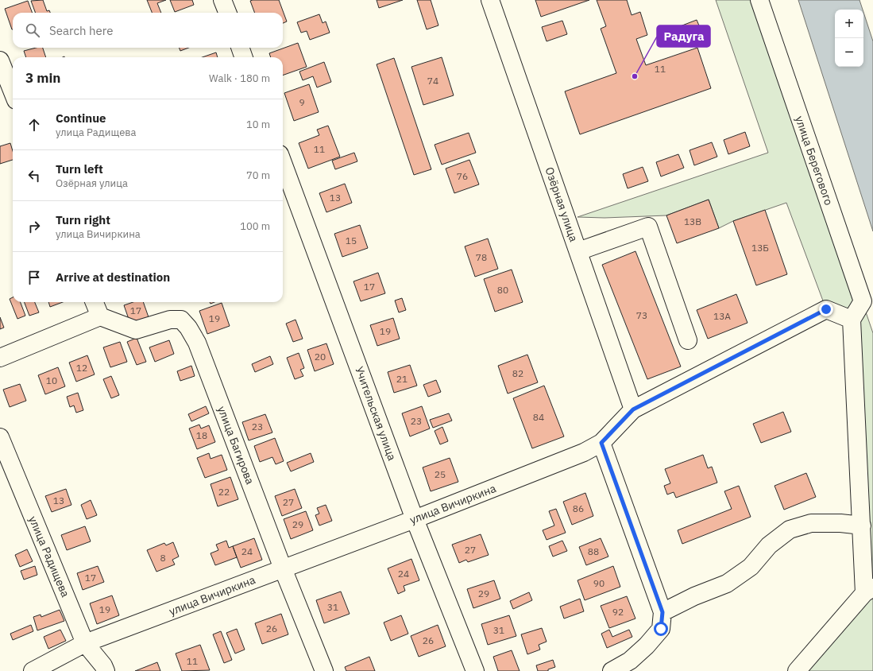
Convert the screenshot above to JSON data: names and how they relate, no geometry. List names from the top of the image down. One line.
{"streets":{"street":["улица Берегового","Озёрная улица","Учительская улица","улица Багирова","улица Вичиркина","улица Радищева"]},"crossings":[["улица Берегового","улица Вичиркина"],["Озёрная улица","улица Вичиркина"],["Учительская улица","улица Вичиркина"],["улица Багирова","улица Вичиркина"],["улица Вичиркина","улица Радищева"]],"places":["Радуга"],"house_numbers":["11","74","9","11","76","13","13В","15","13Б","78","17","80","17","73","13А","19","19","20","12","82","21","10","84","23","23","18","25","22","13","27","86","29","27","24","88","8","24","17","90","29","31","19","92","26","31","26","11"],"page":{"map_buttons":["+","−"],"search":"Search here","heading":["3 min","Walk · 180 m"],"list":[["Continue","улица Радищева","10 m"],["Turn left","Озёрная улица","70 m"],["Turn right","улица Вичиркина","100 m"],"Arrive at destination"]}}
